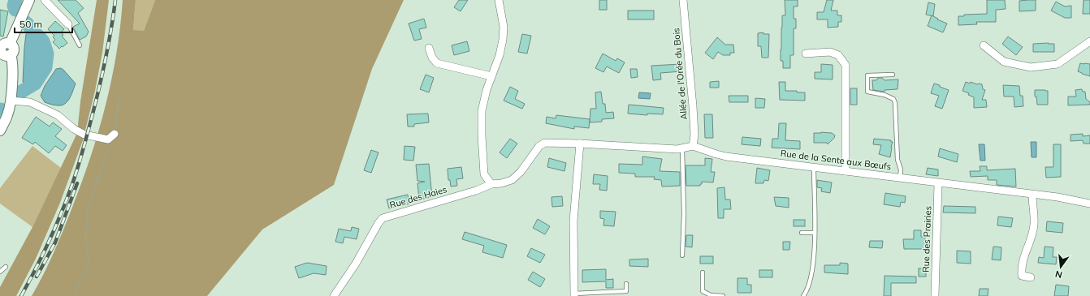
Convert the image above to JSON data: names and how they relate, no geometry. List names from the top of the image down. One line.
{"streets":{"street":["Allée de l'Orée du Bois","Rue de la Sente aux Bœufs","Rue des Haies","Rue des Prairies"]},"crossings":[["Allée de l'Orée du Bois","Rue de la Sente aux Bœufs"],["Rue de la Sente aux Bœufs","Rue des Prairies"]],"scale_bar":"50 m","north":"bottom"}
